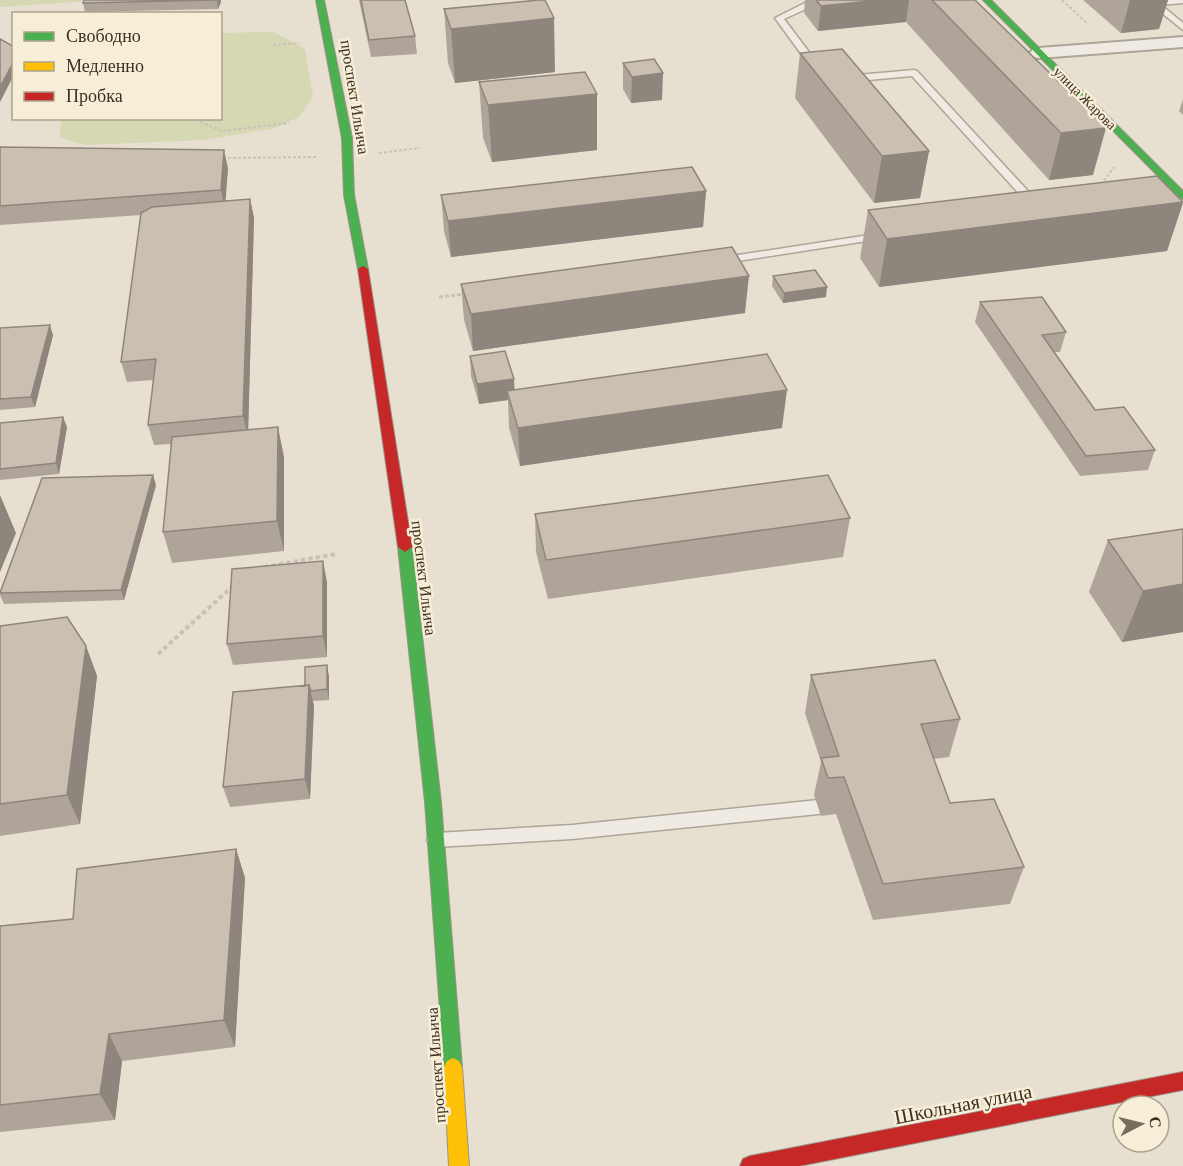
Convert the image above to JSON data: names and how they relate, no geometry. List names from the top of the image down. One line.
{"streets":{"street":["проспект Ильича","улица Жарова","Школьная улица"]},"legend":["Свободно","Медленно","Пробка"],"north":"right"}
